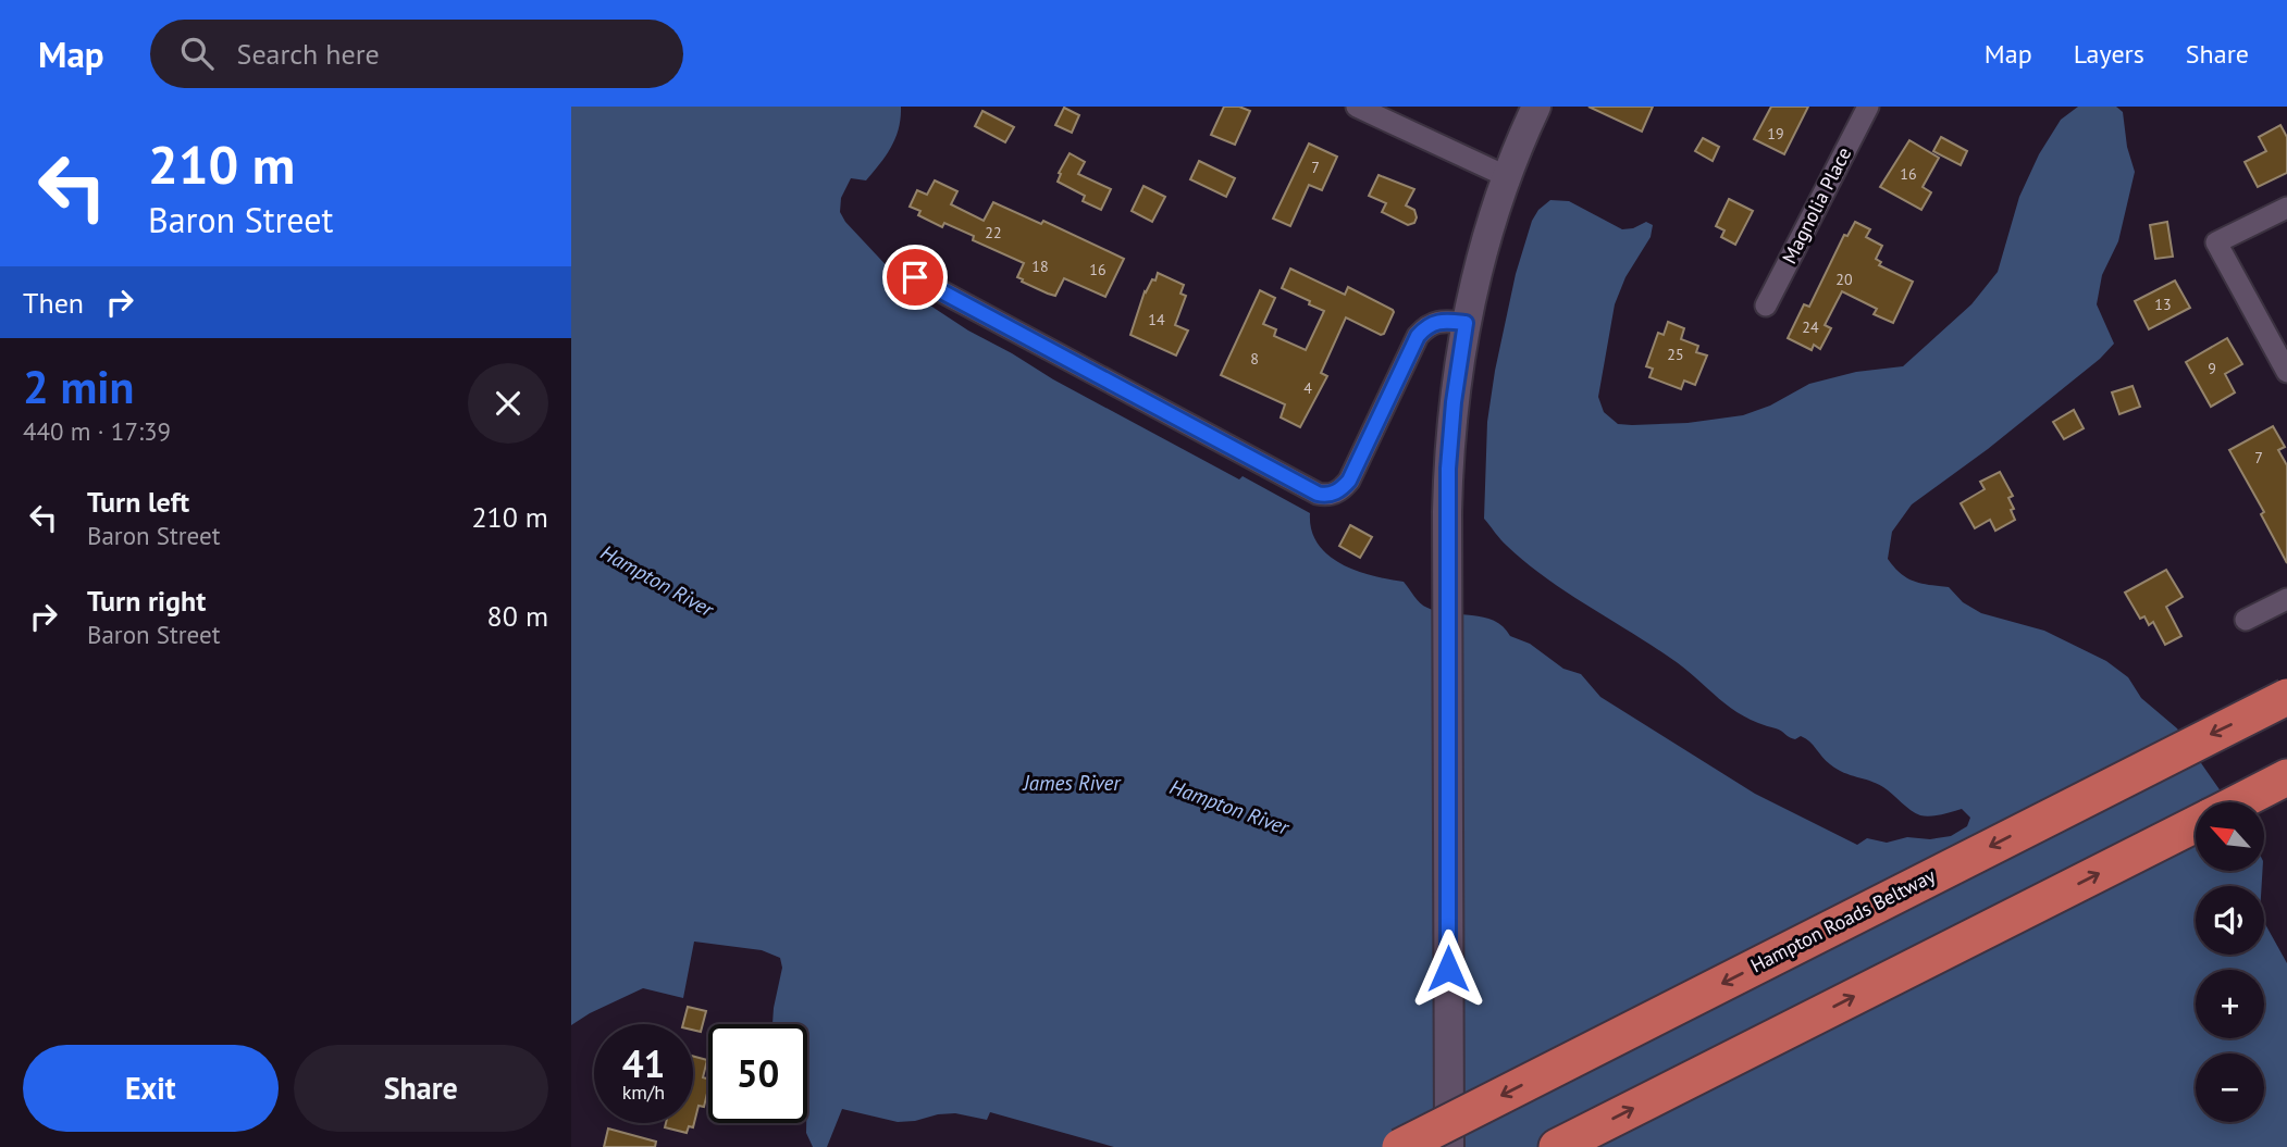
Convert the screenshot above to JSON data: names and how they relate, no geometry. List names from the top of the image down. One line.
{"streets":{"highway":["Hampton Roads Beltway"],"street":["Magnolia Place"]},"water":["Hampton River","James River"],"house_numbers":["19","7","16","22","18","16","20","13","14","24","25","8","9","4","7"],"north":"top left","page":{"header":"Map","search":"Search here","nav":["Map","Layers","Share"],"turn":["210 m","Baron Street"],"then":"Then","heading":["2 min","440 m · 17:39"],"list":[{"name":"Turn left","note":"Baron Street","value":"210 m"},{"name":"Turn right","note":"Baron Street","value":"80 m"}],"map_buttons":["+","−"],"speed":"41 km/h","limit":"50","buttons":["Exit","Share"]}}
